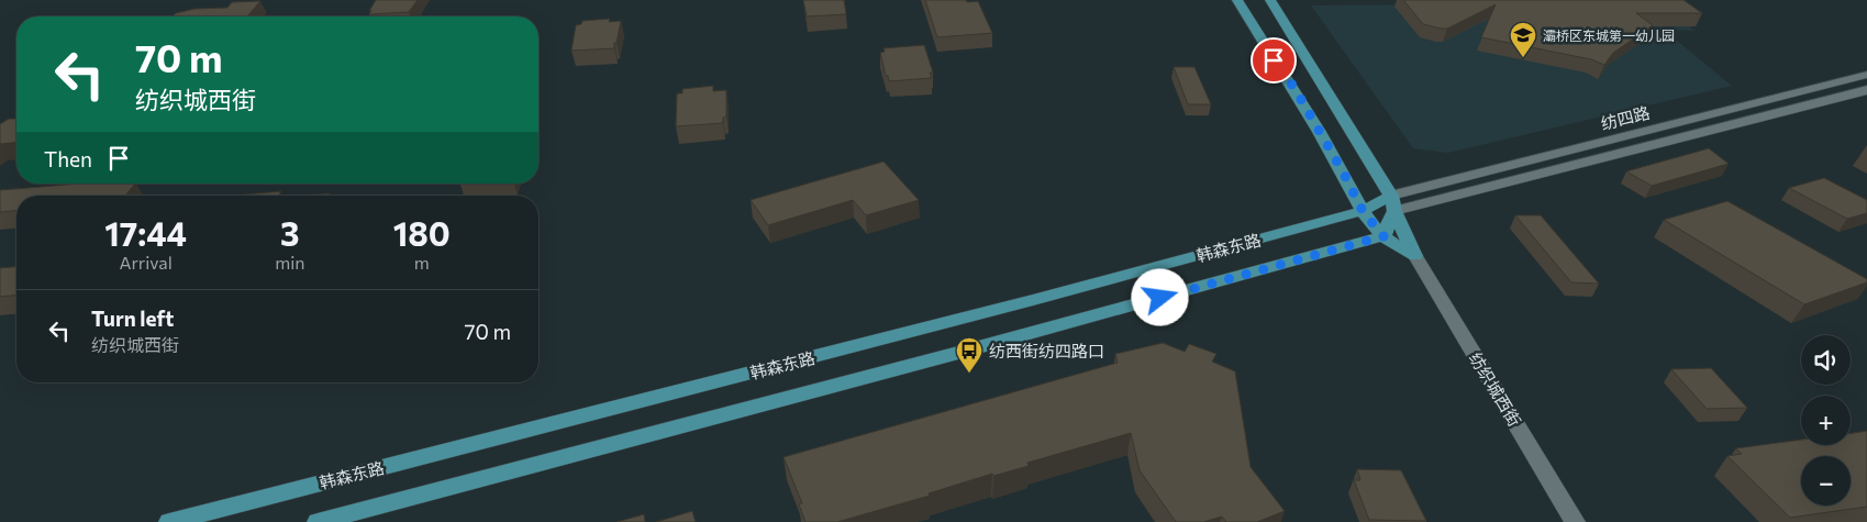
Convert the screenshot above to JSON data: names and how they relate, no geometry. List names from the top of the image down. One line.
{"streets":{"main road":["韩森东路","纺织城西街"],"street":["纺四路"]},"crossings":[["纺四路","韩森东路"],["纺四路","纺织城西街"],["韩森东路","纺织城西街"]],"places":{"school or university":["灞桥区东城第一幼儿园"],"bus stop":["纺西街纺四路口"]},"page":{"turn":["70 m","纺织城西街"],"then":"Then","eta":["17:44","Arrival","3","min","180","m"],"list":[{"name":"Turn left","note":"纺织城西街","value":"70 m"}],"map_buttons":["+","−"]}}
